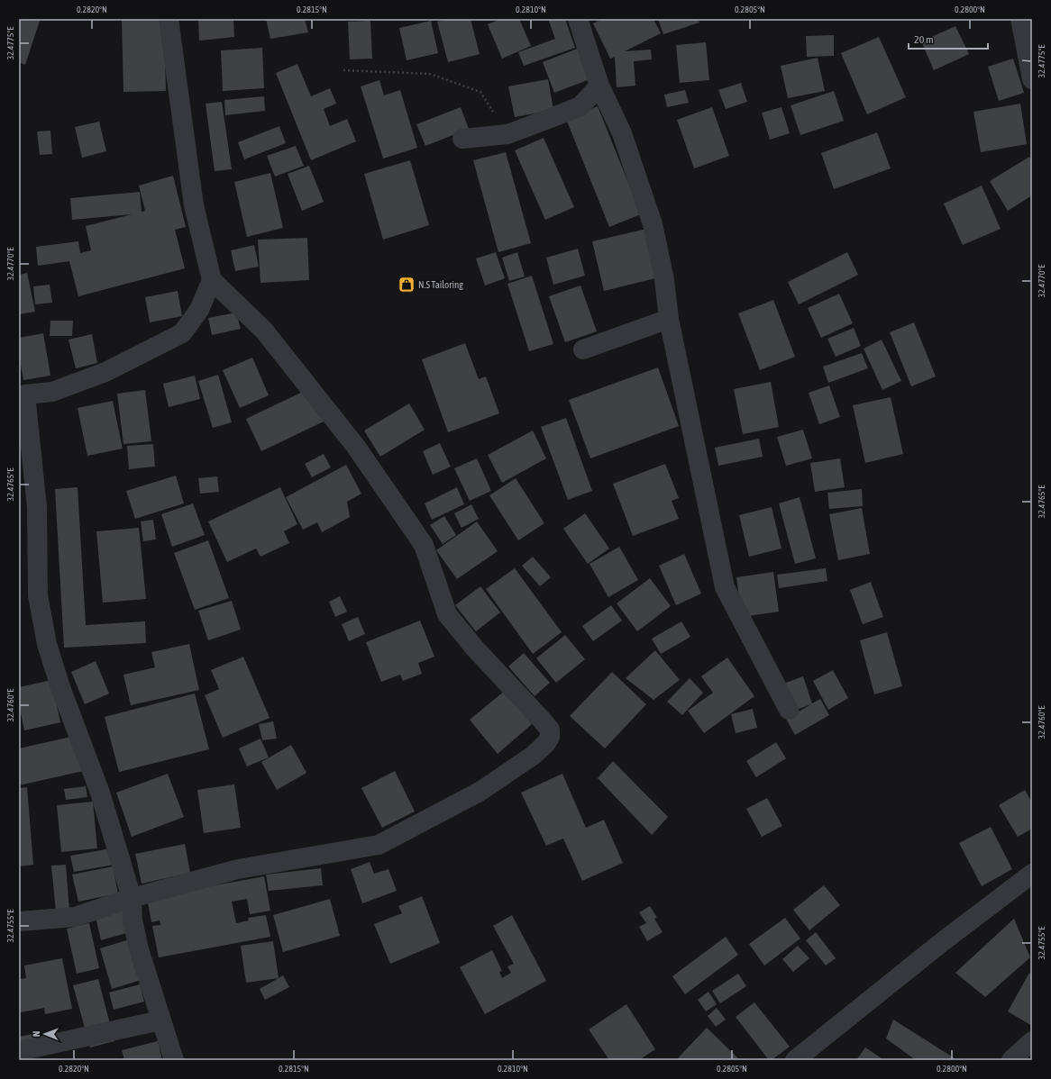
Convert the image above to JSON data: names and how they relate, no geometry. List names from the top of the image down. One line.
{"places":{"shop":["N.S Tailoring"]},"scale_bar":"20 m","north":"left","coordinates":["0.2820°N","0.2815°N","0.2810°N","0.2805°N","0.2800°N","32.4775°E","32.4770°E","32.4765°E","32.4760°E","32.4755°E"]}
